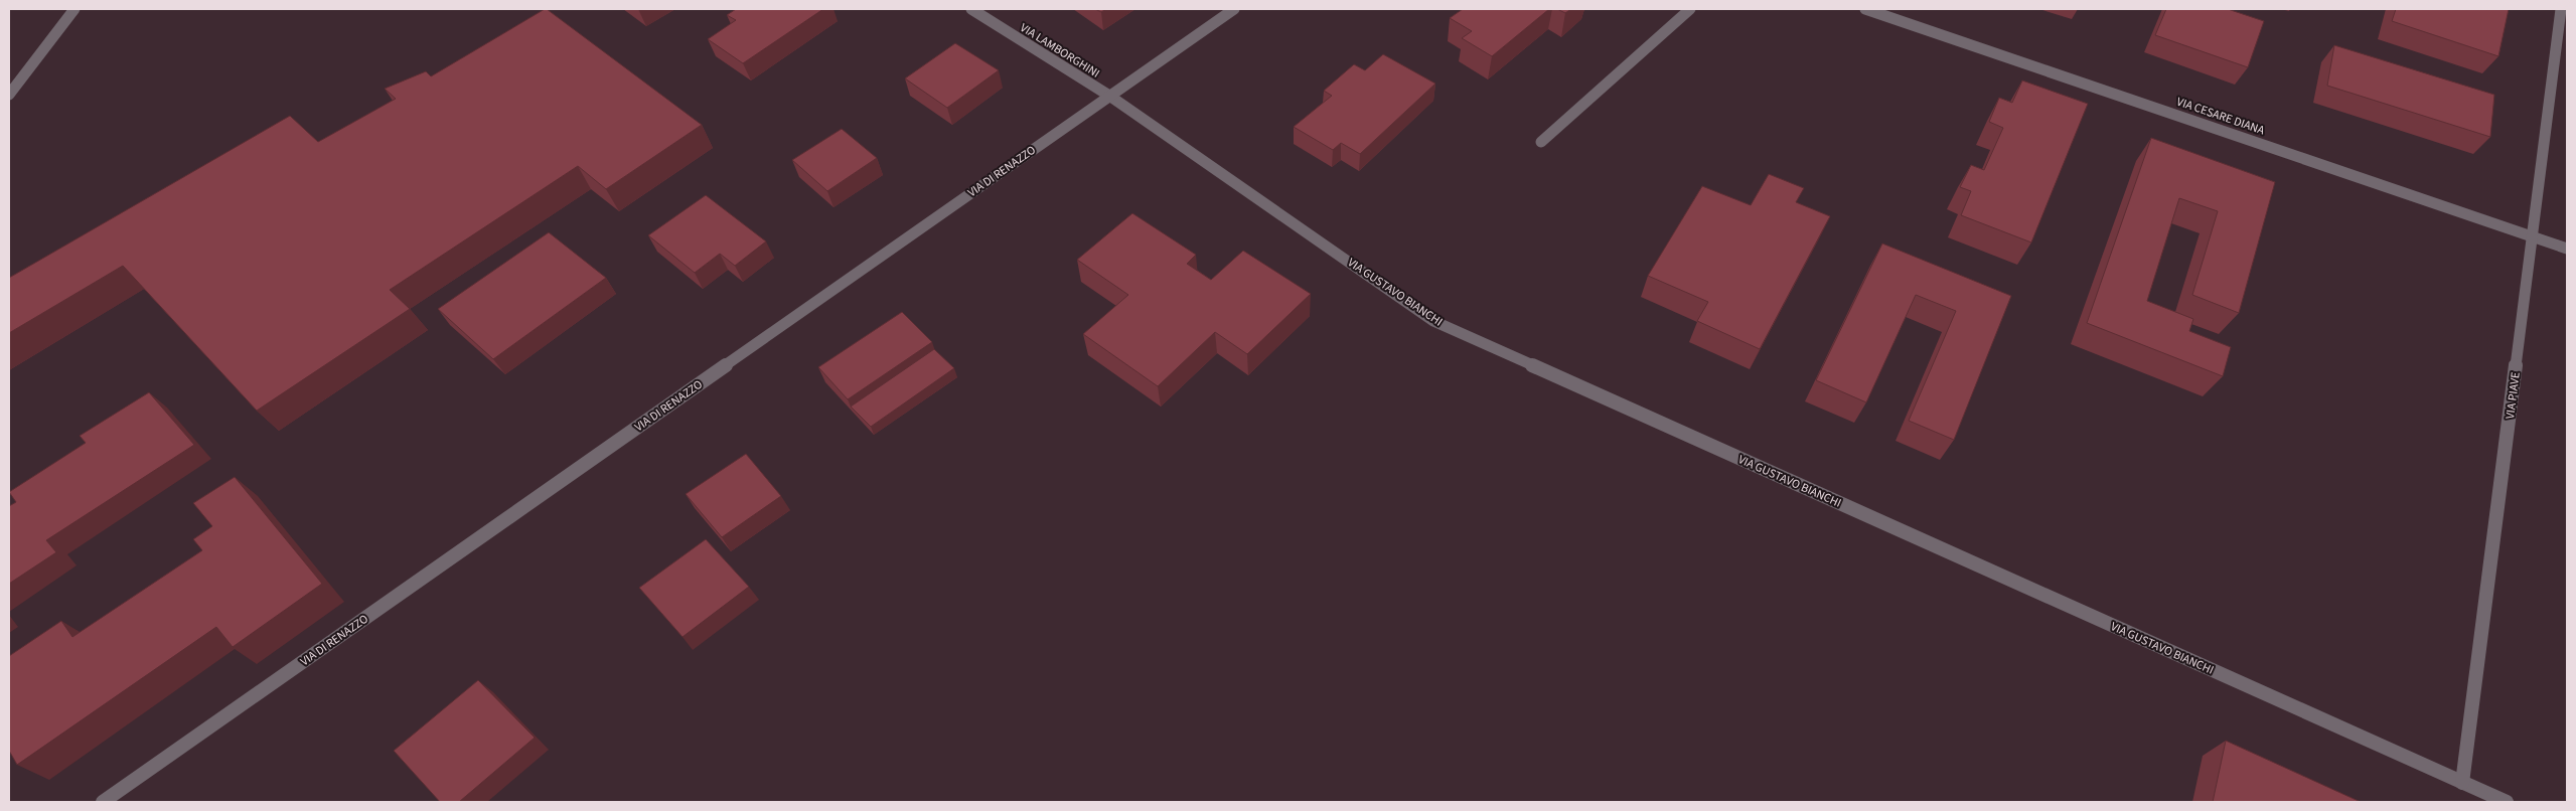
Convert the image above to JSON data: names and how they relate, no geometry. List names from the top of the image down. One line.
{"streets":{"street":["VIA LAMBORGHINI","VIA CESARE DIANA","VIA DI RENAZZO","VIA GUSTAVO BIANCHI","VIA PIAVE"]},"crossings":[["VIA LAMBORGHINI","VIA DI RENAZZO"],["VIA LAMBORGHINI","VIA GUSTAVO BIANCHI"],["VIA CESARE DIANA","VIA PIAVE"],["VIA DI RENAZZO","VIA GUSTAVO BIANCHI"],["VIA GUSTAVO BIANCHI","VIA PIAVE"]]}
